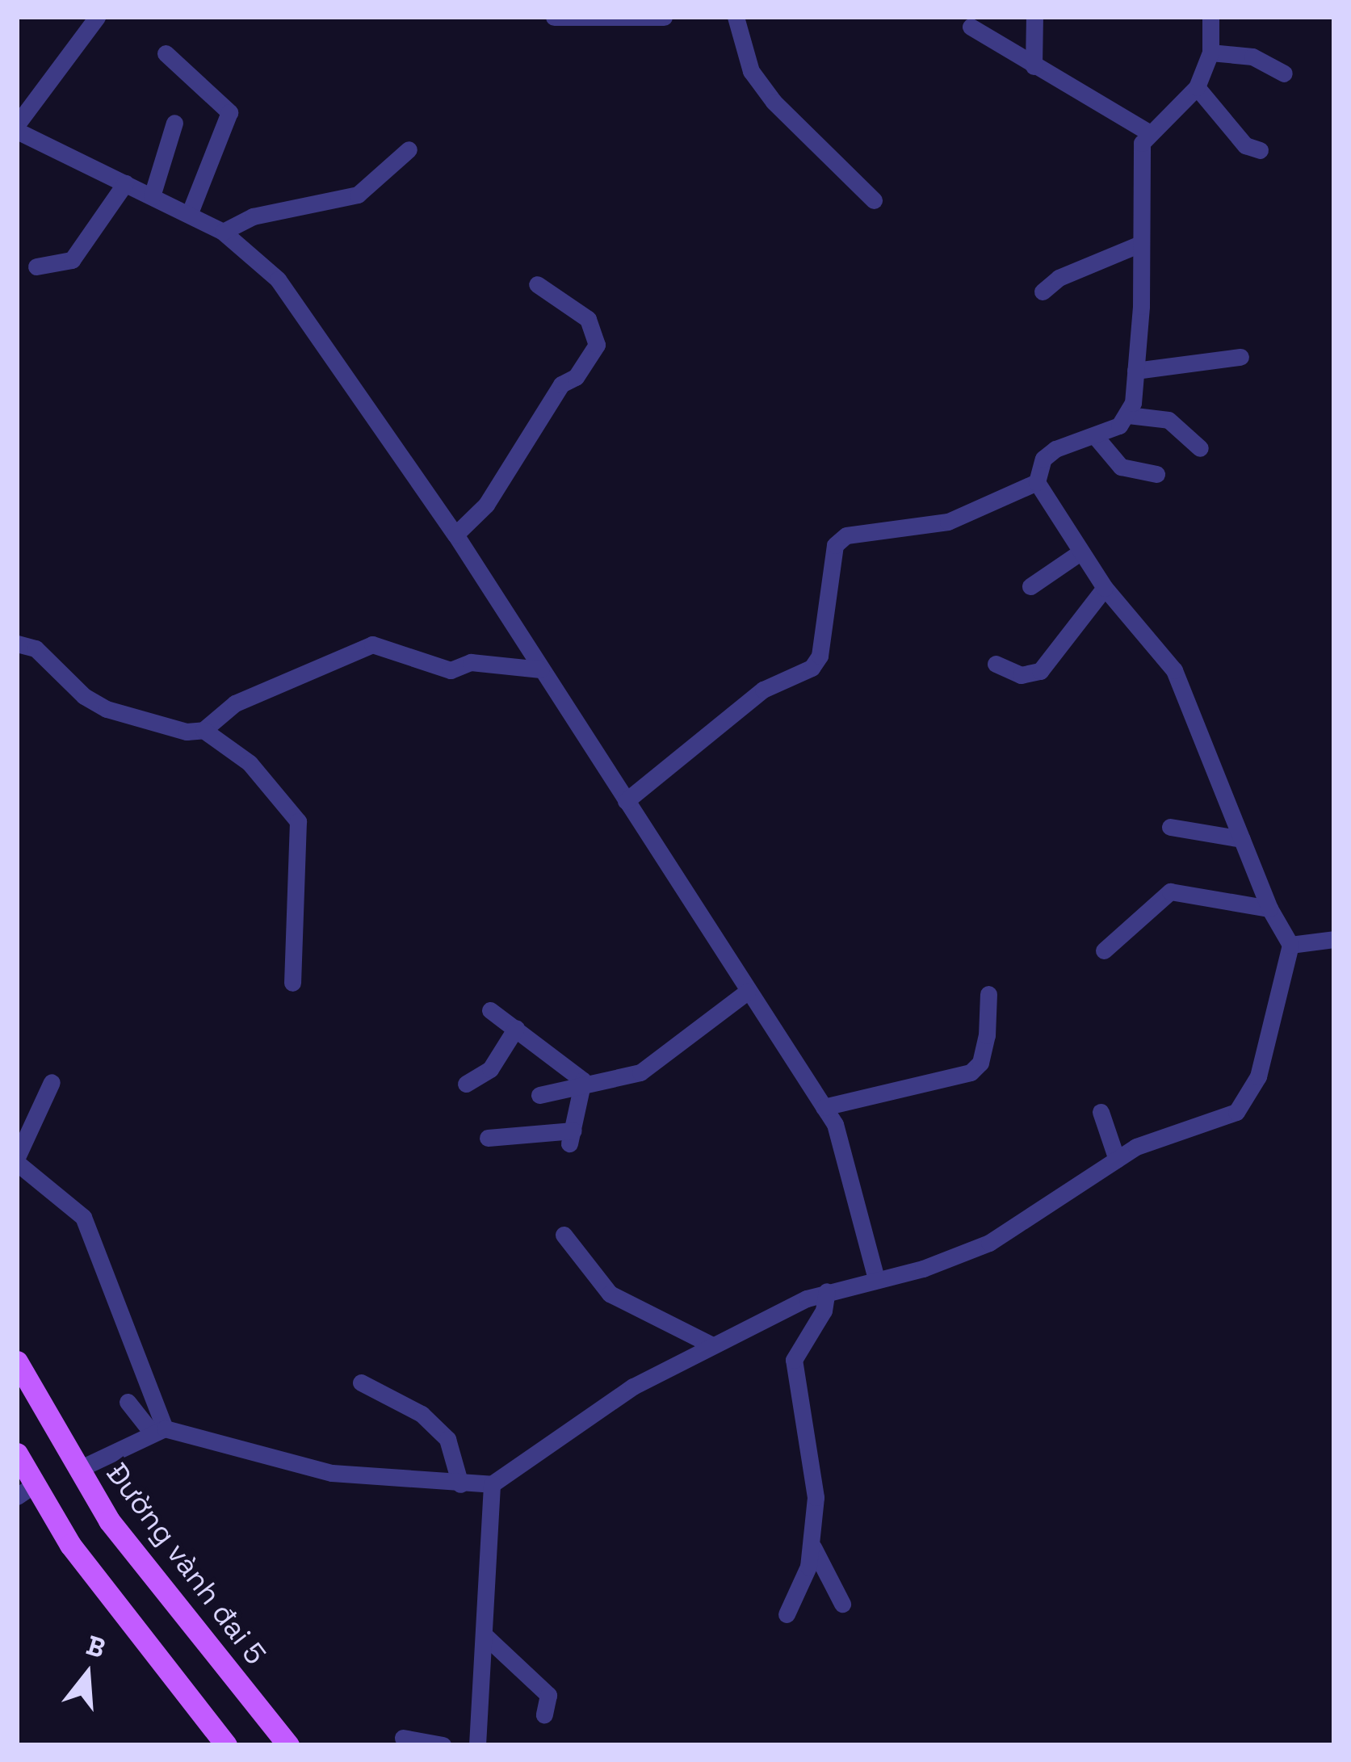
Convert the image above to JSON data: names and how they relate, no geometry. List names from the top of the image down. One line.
{"streets":{"main road":["Đường vành đai 5"]},"north":"top"}
